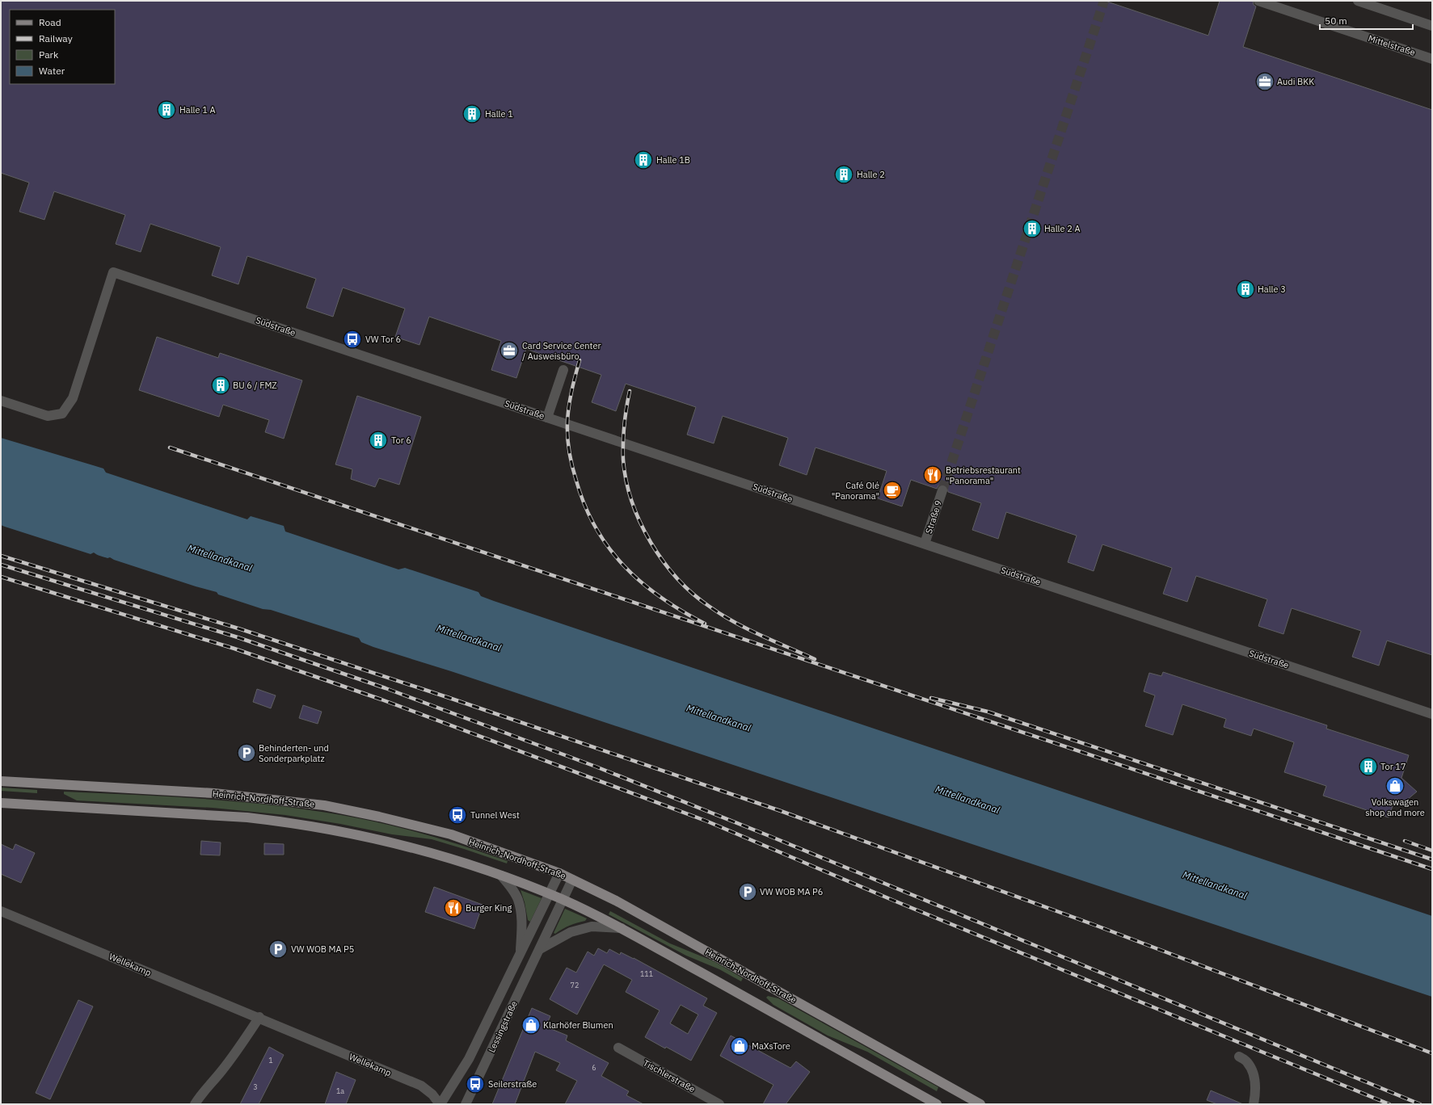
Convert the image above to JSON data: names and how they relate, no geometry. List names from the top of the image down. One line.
{"streets":{"main road":["Heinrich-Nordhoff-Straße"],"street":["Mittelstraße","Südstraße","Straße 9","Wellekamp","Lessingstraße","Tischlerstraße"]},"crossings":[["Südstraße","Straße 9"],["Heinrich-Nordhoff-Straße","Lessingstraße"],["Wellekamp","Lessingstraße"]],"water":["Mittellandkanal"],"places":{"office":["Audi BKK","Card Service Center / Ausweisbüro"],"building":["Halle 1 A","Halle 1","Halle 1B","Halle 2","Halle 2 A","Halle 3","BU 6 / FMZ","Tor 6","Tor 17"],"bus stop":["VW Tor 6","Tunnel West","Seilerstraße"],"restaurant":["Betriebsrestaurant \"Panorama\"","Burger King"],"cafe":["Café Olé \"Panorama\""],"parking":["Behinderten- und Sonderparkplatz","VW WOB MA P6","VW WOB MA P5"],"shop":["Volkswagen shop and more","Klarhöfer Blumen","MaXsTore"]},"house_numbers":["111","72","1","6","3","1a"],"legend":["Road","Railway","Park","Water"],"scale_bar":"50 m"}
